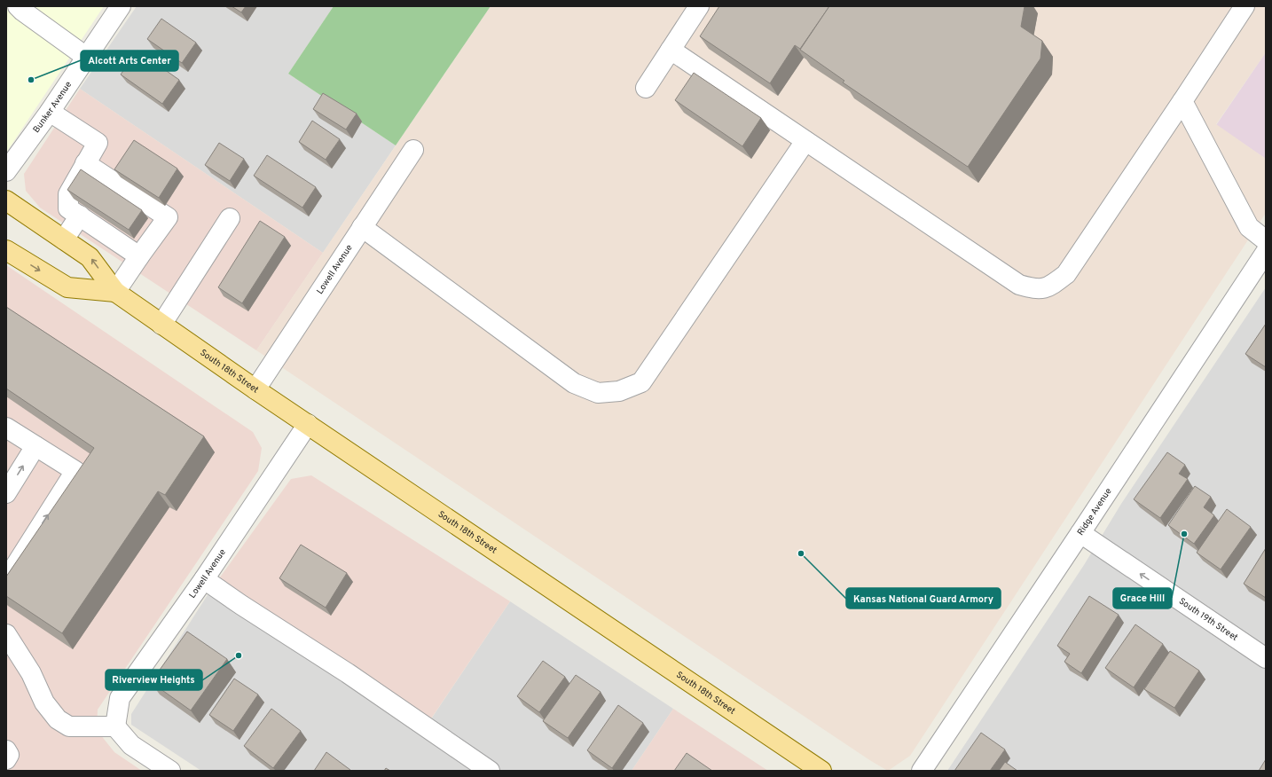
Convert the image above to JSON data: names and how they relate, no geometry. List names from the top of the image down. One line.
{"streets":{"main road":["South 18th Street"],"street":["Bunker Avenue","Lowell Avenue","Ridge Avenue","South 19th Street"]},"crossings":[["Lowell Avenue","South 18th Street"],["Ridge Avenue","South 19th Street"]],"one_way":["South 19th Street"],"places":["Alcott Arts Center","Grace Hill","Kansas National Guard Armory","Riverview Heights"]}
